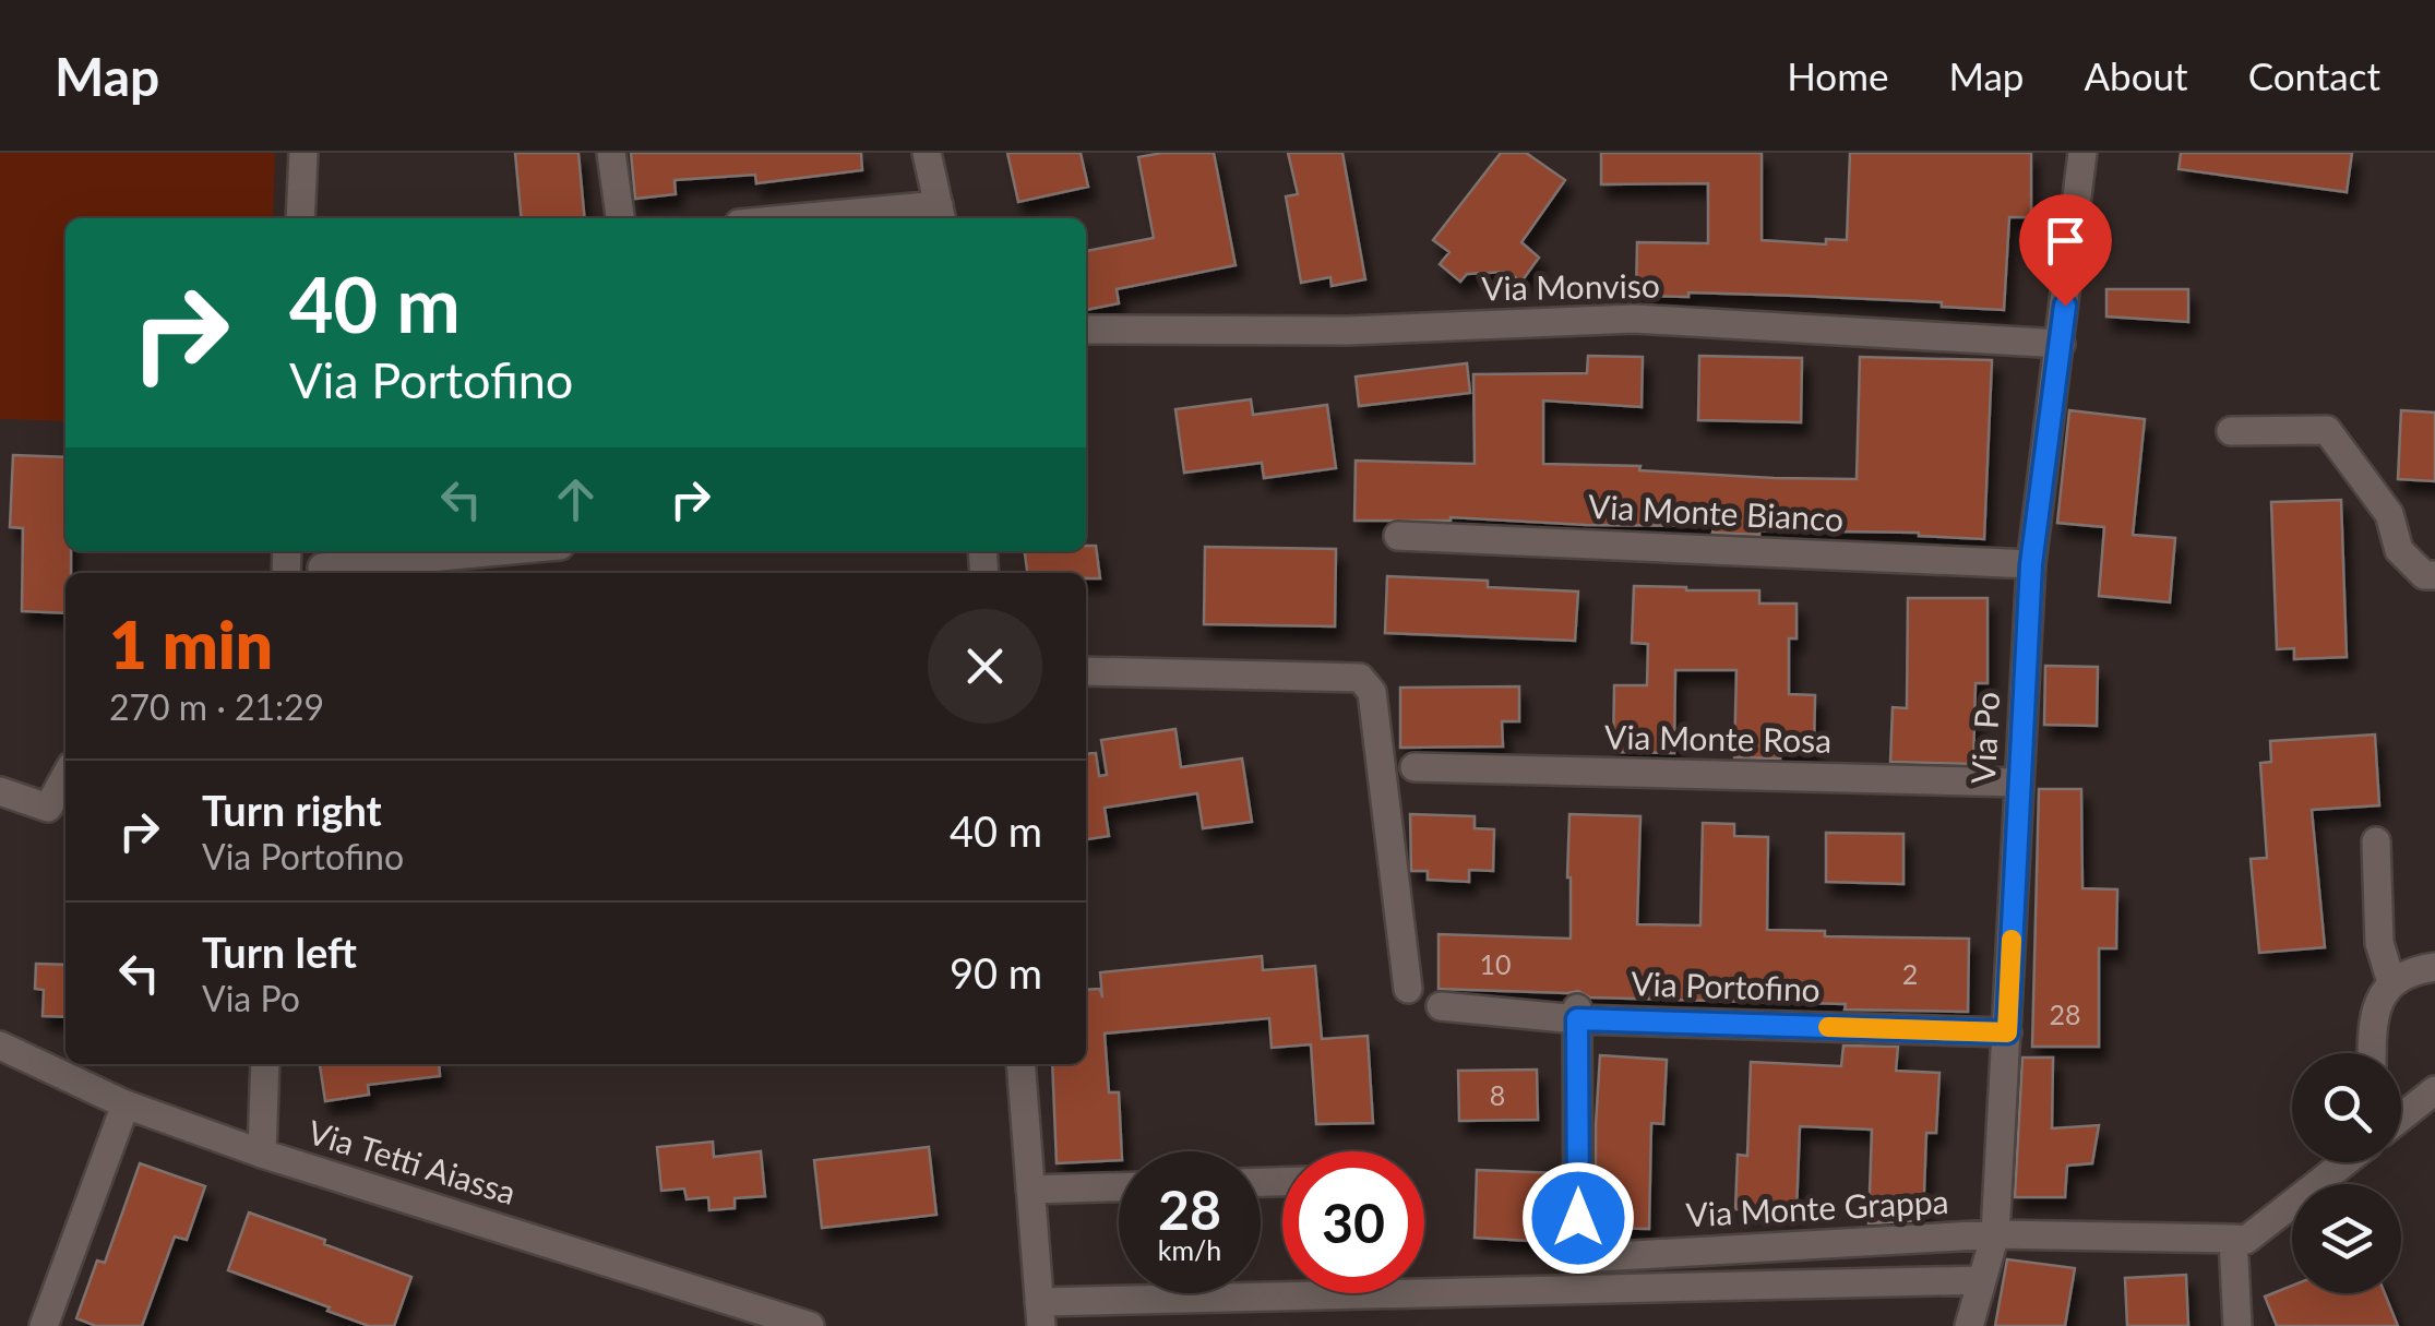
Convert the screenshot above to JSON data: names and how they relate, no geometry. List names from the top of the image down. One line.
{"streets":{"street":["Via Monviso","Via Monte Bianco","Via Po","Via Monte Rosa","Via Portofino","Via Tetti Aiassa","Via Monte Grappa"]},"crossings":[["Via Monviso","Via Po"],["Via Monte Bianco","Via Po"],["Via Po","Via Monte Rosa"],["Via Po","Via Portofino"],["Via Po","Via Monte Grappa"],["Via Portofino","Via Monte Grappa"]],"house_numbers":["10","2","28","8"],"page":{"header":"Map","nav":["Home","Map","About","Contact"],"turn":["40 m","Via Portofino"],"heading":["1 min","270 m · 21:29"],"list":[{"name":"Turn right","note":"Via Portofino","value":"40 m"},{"name":"Turn left","note":"Via Po","value":"90 m"}],"speed":"28 km/h","limit":"30"}}
